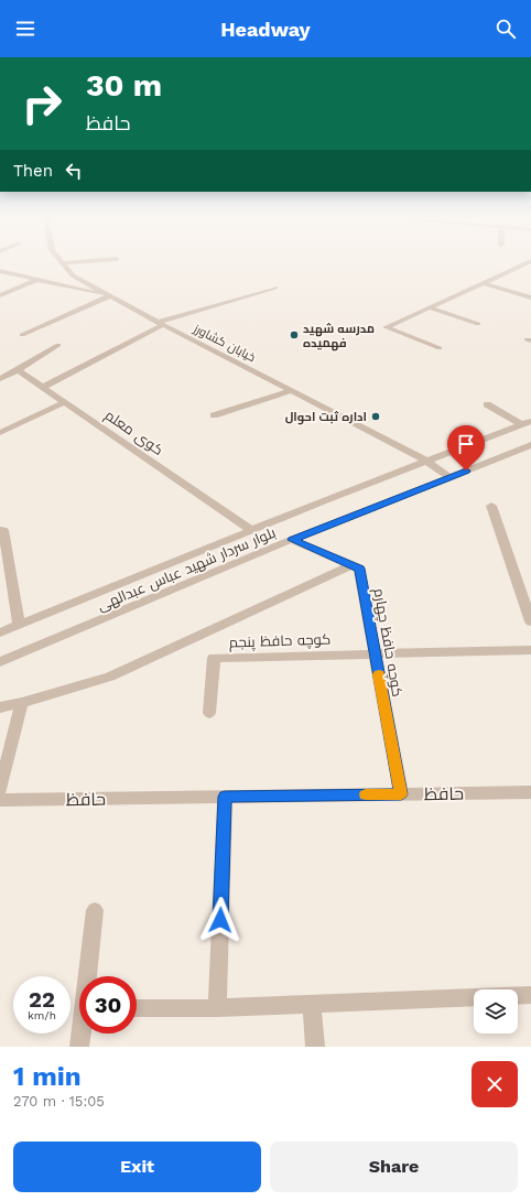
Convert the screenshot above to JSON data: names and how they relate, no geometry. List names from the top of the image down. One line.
{"streets":{"street":["خیابان کشاورز","کوی معلم","بلوار سردار شهید عباس عبدالهی","کوچه حافظ پنجم","کوچه حافظ چهارم","حافظ"]},"crossings":[["خیابان کشاورز","بلوار سردار شهید عباس عبدالهی"],["کوی معلم","بلوار سردار شهید عباس عبدالهی"],["کوچه حافظ پنجم","کوچه حافظ چهارم"],["کوچه حافظ چهارم","حافظ"]],"places":["مدرسه شهید فهمیده","اداره ثبت احوال"],"page":{"header":"Headway","turn":["30 m","حافظ"],"then":"Then","speed":"22 km/h","limit":"30","heading":["1 min","270 m · 15:05"],"buttons":["Exit","Share"]}}
